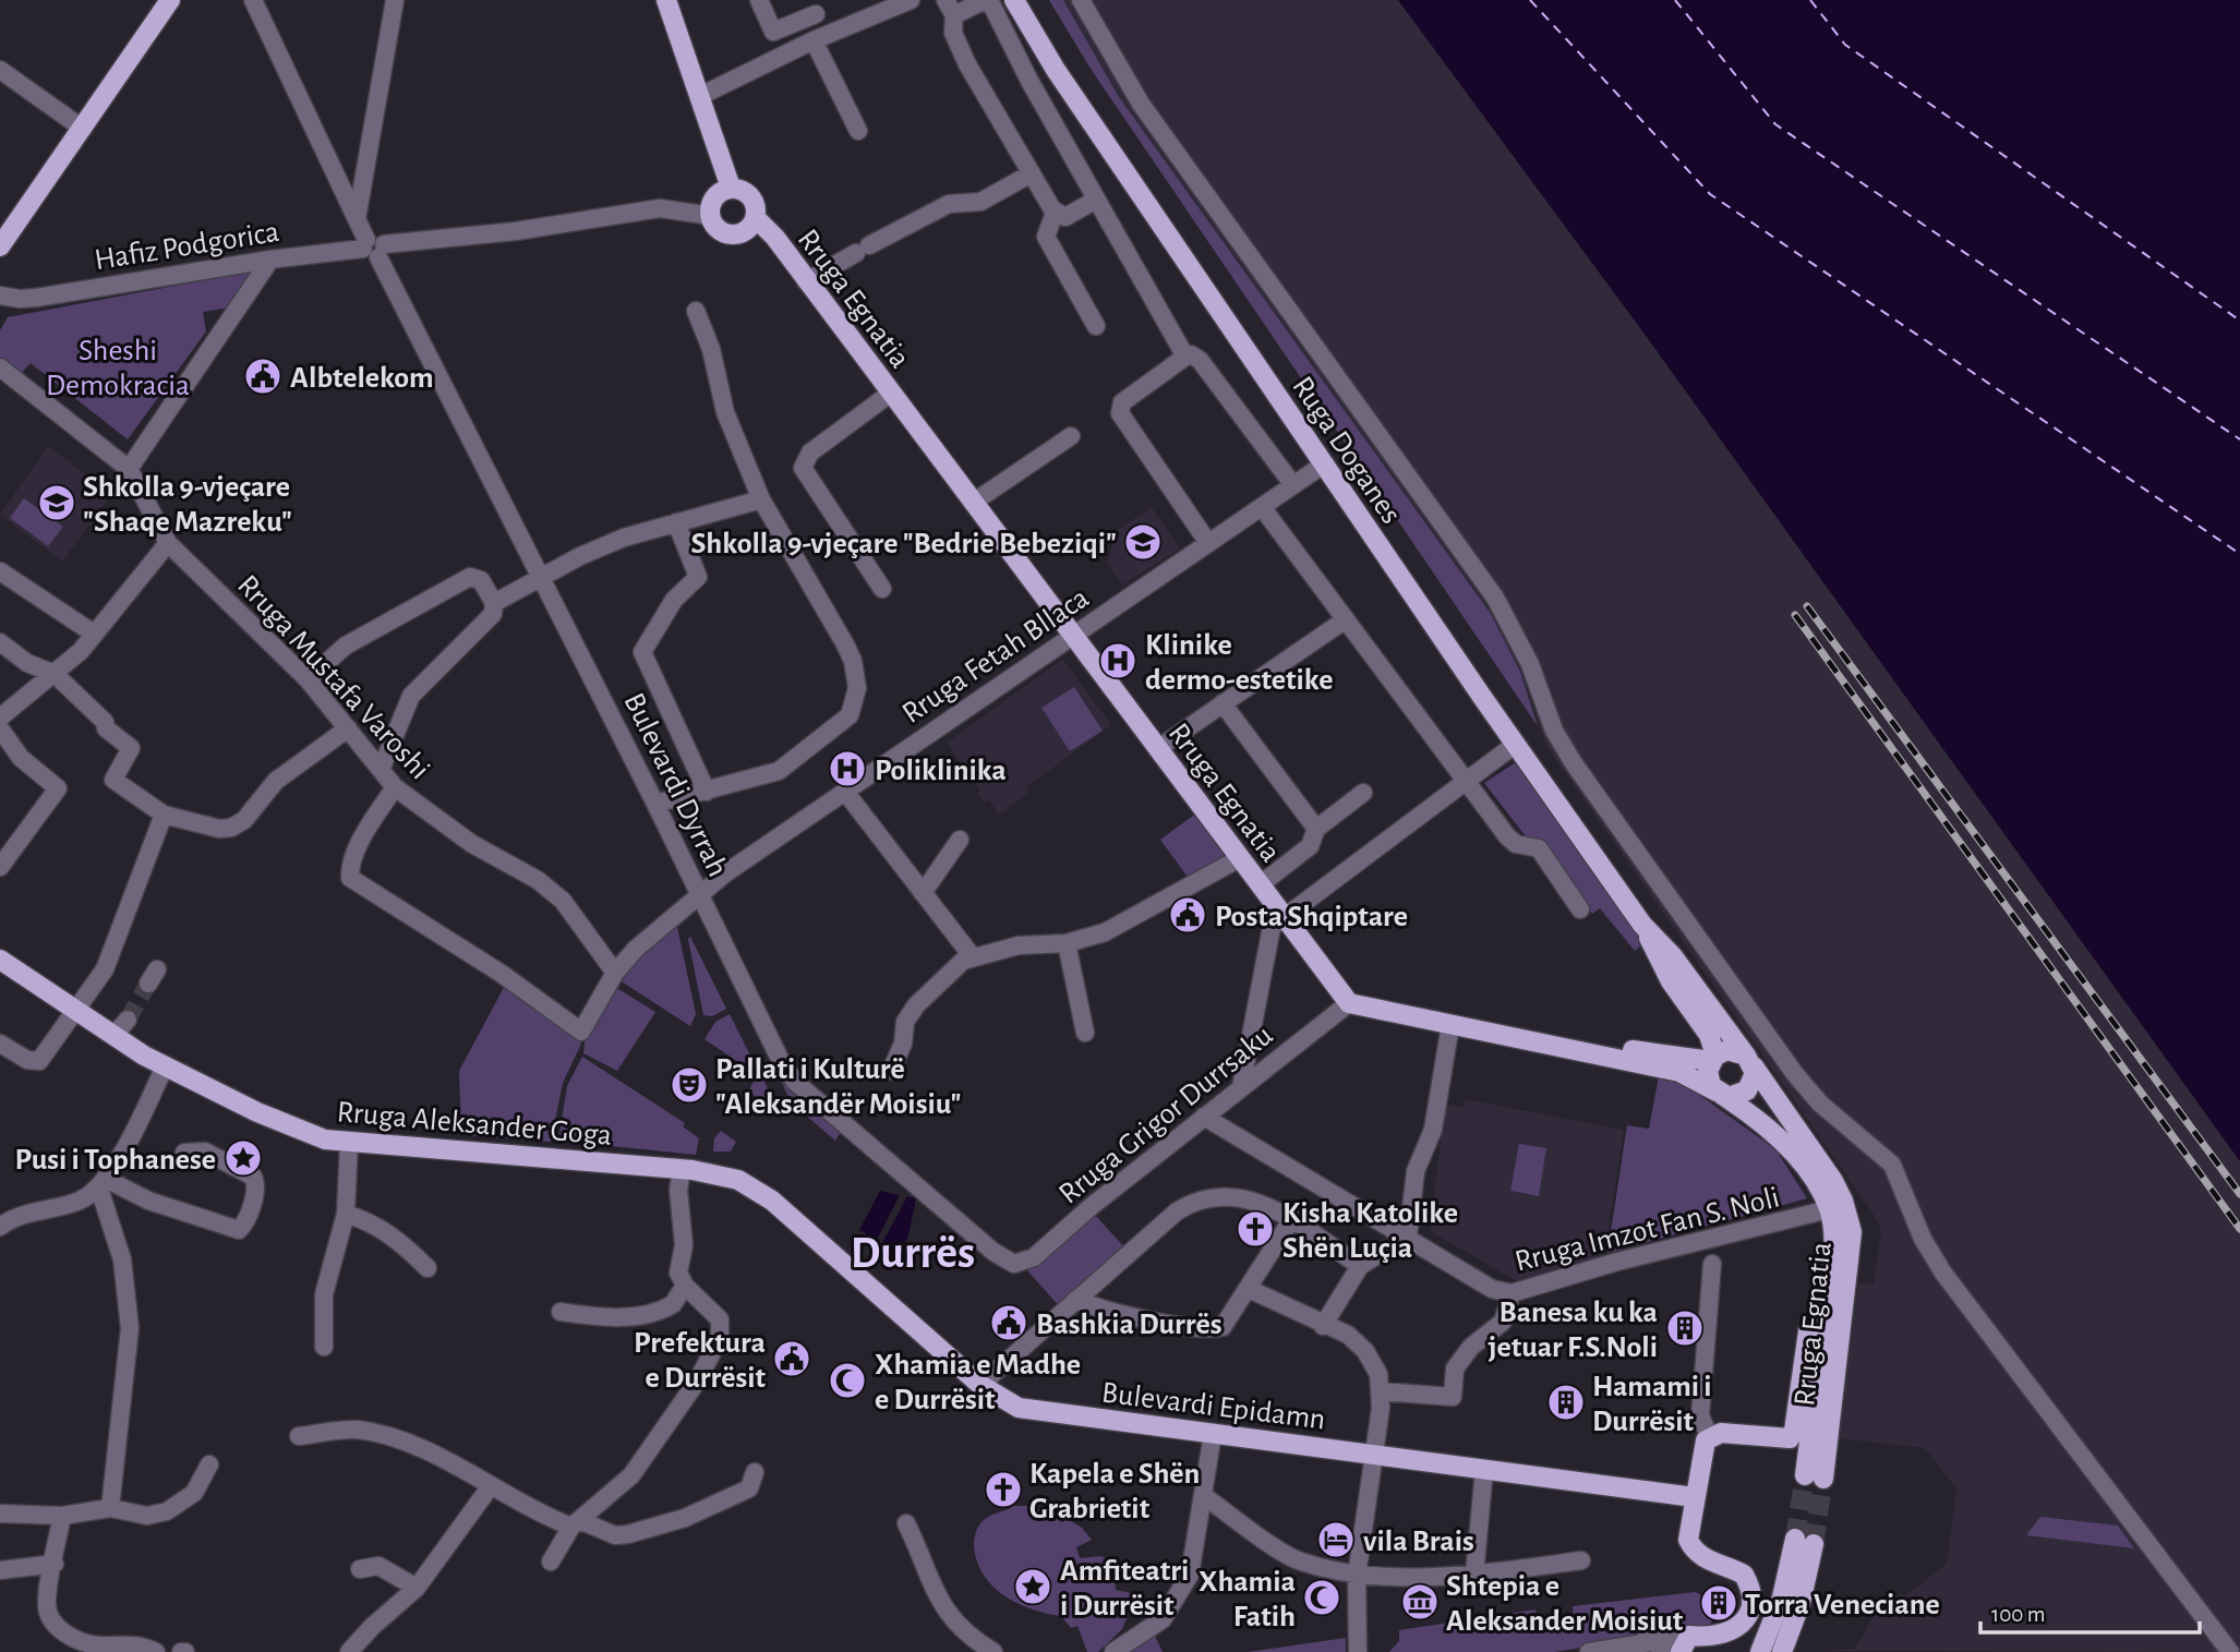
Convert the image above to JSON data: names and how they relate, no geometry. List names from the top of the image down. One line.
{"streets":{"main road":["Rruga Egnatia","Ruga Doganes","Rruga Aleksander Goga","Bulevardi Epidamn"],"street":["Hafiz Podgorica","Rruga Fetah Bllaca","Rruga Mustafa Varoshi","Bulevardi Dyrrah","Rruga Grigor Durrsaku","Rruga Imzot Fan S. Noli"]},"crossings":[["Hafiz Podgorica","Rruga Egnatia"],["Hafiz Podgorica","Bulevardi Dyrrah"],["Rruga Egnatia","Ruga Doganes"],["Rruga Egnatia","Rruga Fetah Bllaca"],["Rruga Egnatia","Rruga Grigor Durrsaku"],["Rruga Egnatia","Rruga Imzot Fan S. Noli"],["Ruga Doganes","Rruga Fetah Bllaca"],["Rruga Fetah Bllaca","Rruga Mustafa Varoshi"],["Rruga Fetah Bllaca","Bulevardi Dyrrah"],["Bulevardi Dyrrah","Rruga Grigor Durrsaku"],["Rruga Grigor Durrsaku","Rruga Imzot Fan S. Noli"],["Rruga Aleksander Goga","Bulevardi Epidamn"]],"districts":["Durrës"],"parks":["Sheshi Demokracia"],"places":{"public building":["Albtelekom","Posta Shqiptare","Bashkia Durrës","Prefektura e Durrësit"],"school or university":["Shkolla 9-vjeçare \"Shaqe Mazreku\"","Shkolla 9-vjeçare \"Bedrie Bebeziqi\""],"hospital":["Klinike dermo-estetike","Poliklinika"],"theatre":["Pallati i Kulturë \"Aleksandër Moisiu\""],"place":["Pusi i Tophanese","Amfiteatri i Durrësit"],"church":["Kisha Katolike Shën Luçia","Kapela e Shën Grabrietit"],"building":["Banesa ku ka jetuar F.S.Noli","Hamami i Durrësit","Torra Veneciane"],"mosque":["Xhamia e Madhe e Durrësit","Xhamia Fatih"],"hotel":["vila Brais"],"museum":["Shtepia e Aleksander Moisiut"]},"scale_bar":"100 m"}
